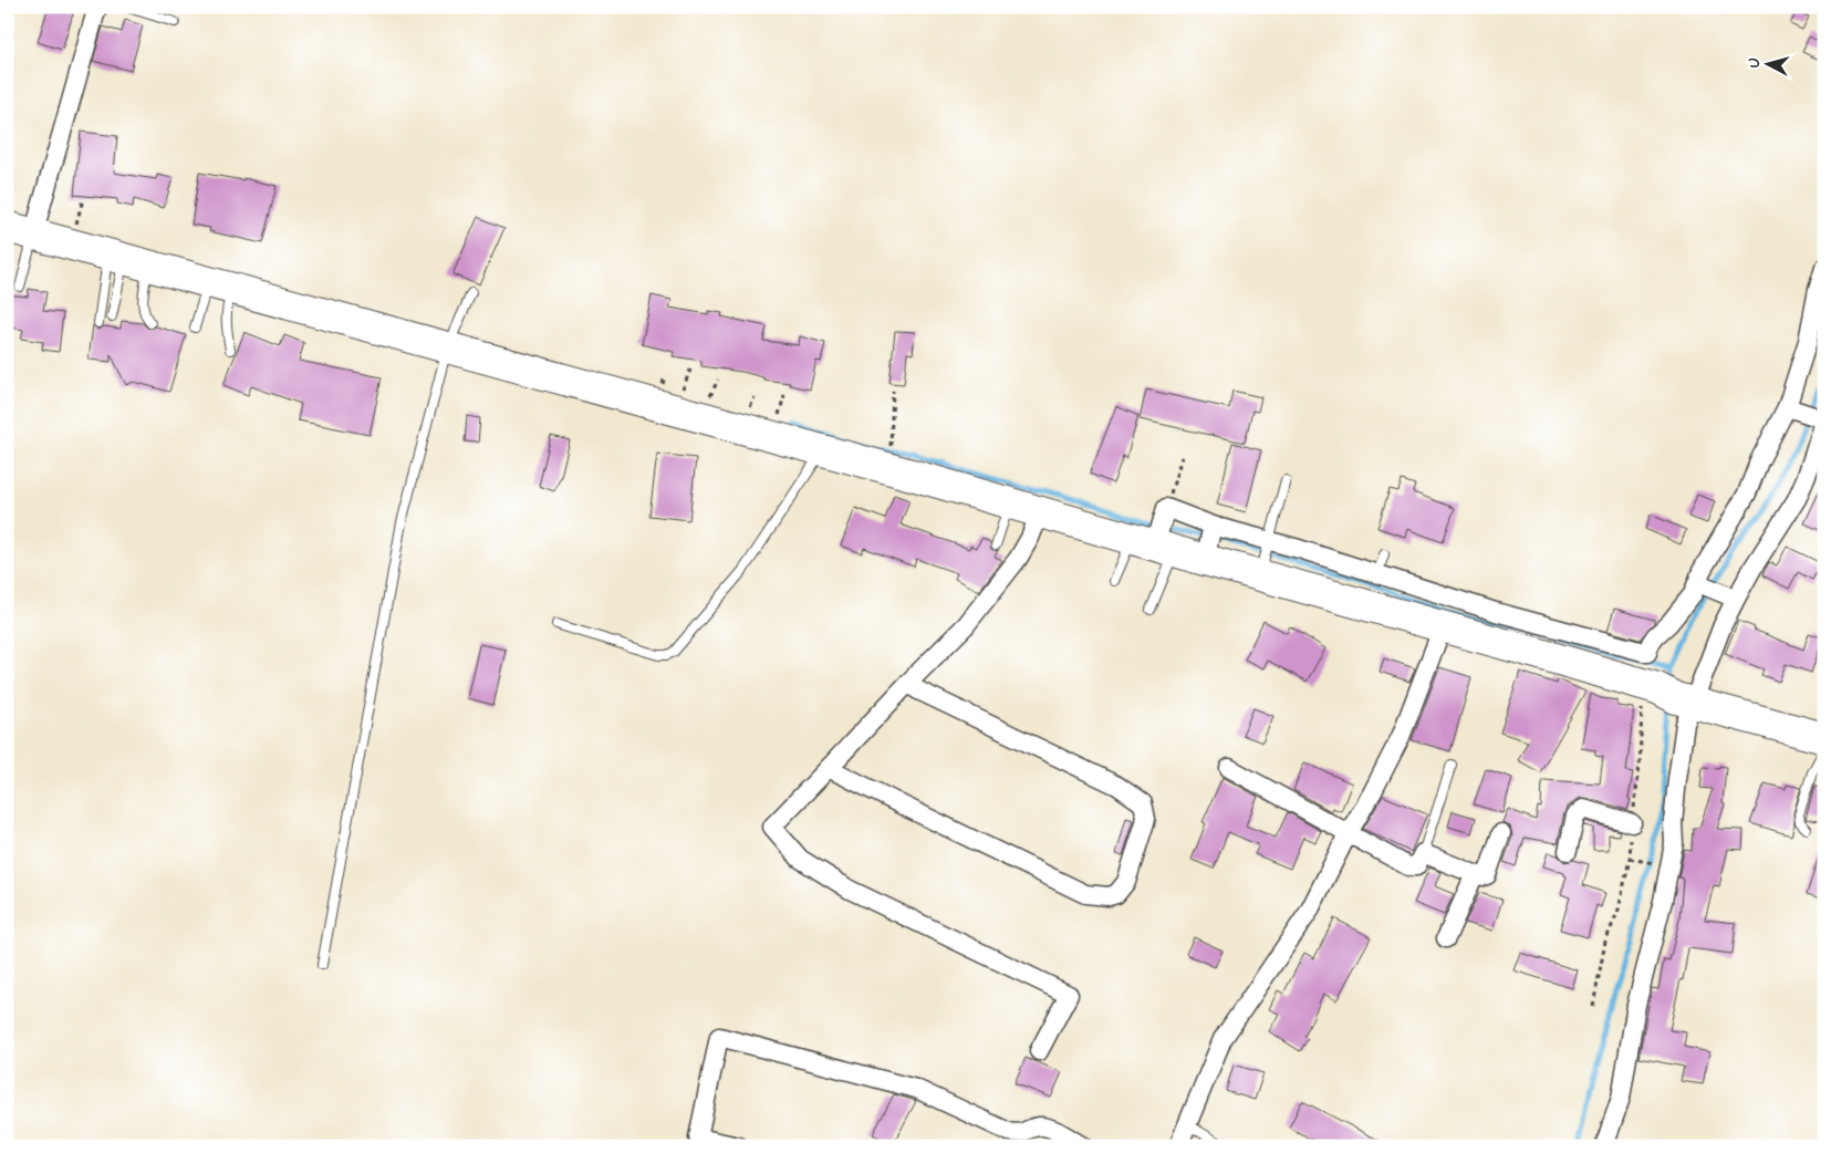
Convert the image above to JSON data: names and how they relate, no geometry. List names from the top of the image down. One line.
{"north":"left"}
